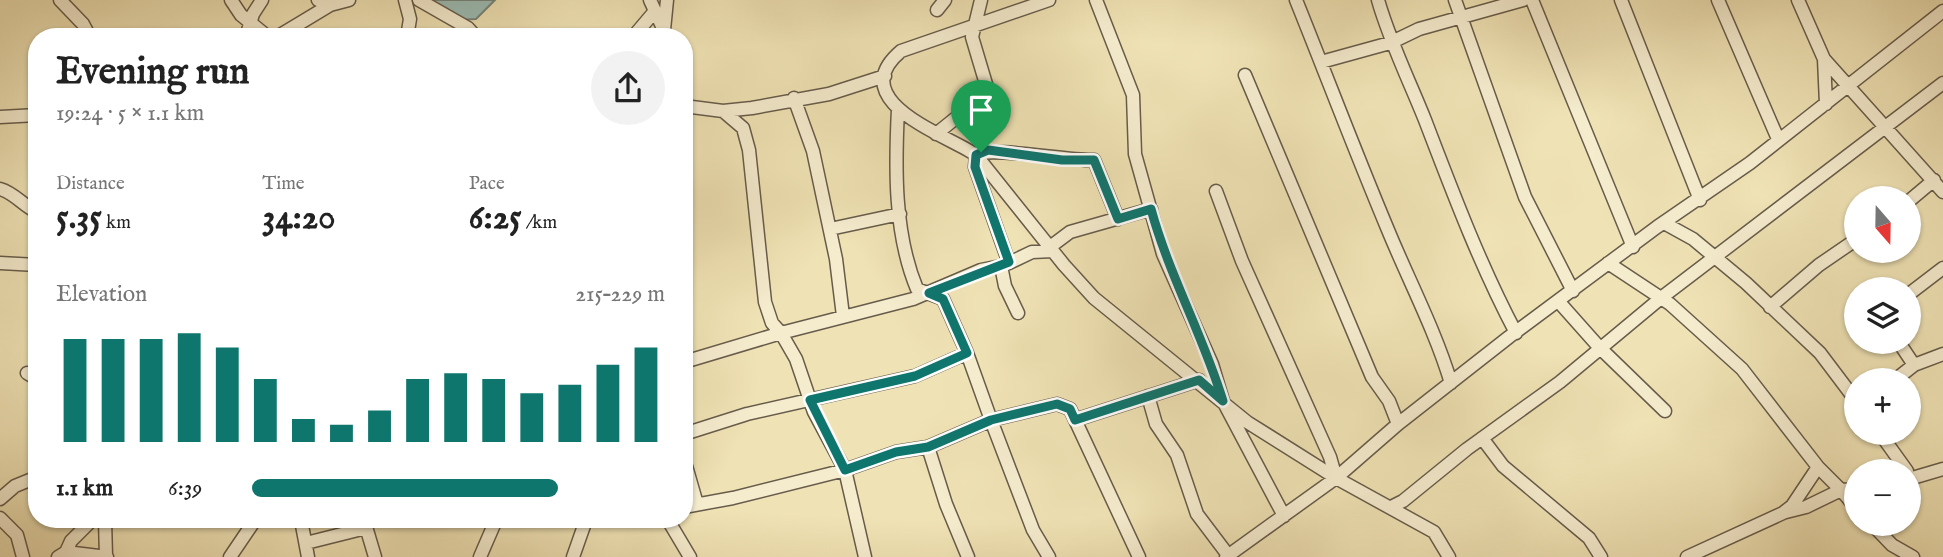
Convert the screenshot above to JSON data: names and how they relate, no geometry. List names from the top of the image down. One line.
{"north":"bottom","page":{"heading":["Evening run","19:24 · 5 × 1.1 km"],"stats":[["Distance","5.35 km"],["Time","34:20"],["Pace","6:25 /km"]],"map_buttons":["+","−"],"chart":["Elevation","215–229 m"],"list":[{"name":"1.1 km","note":"6:39"}]}}
